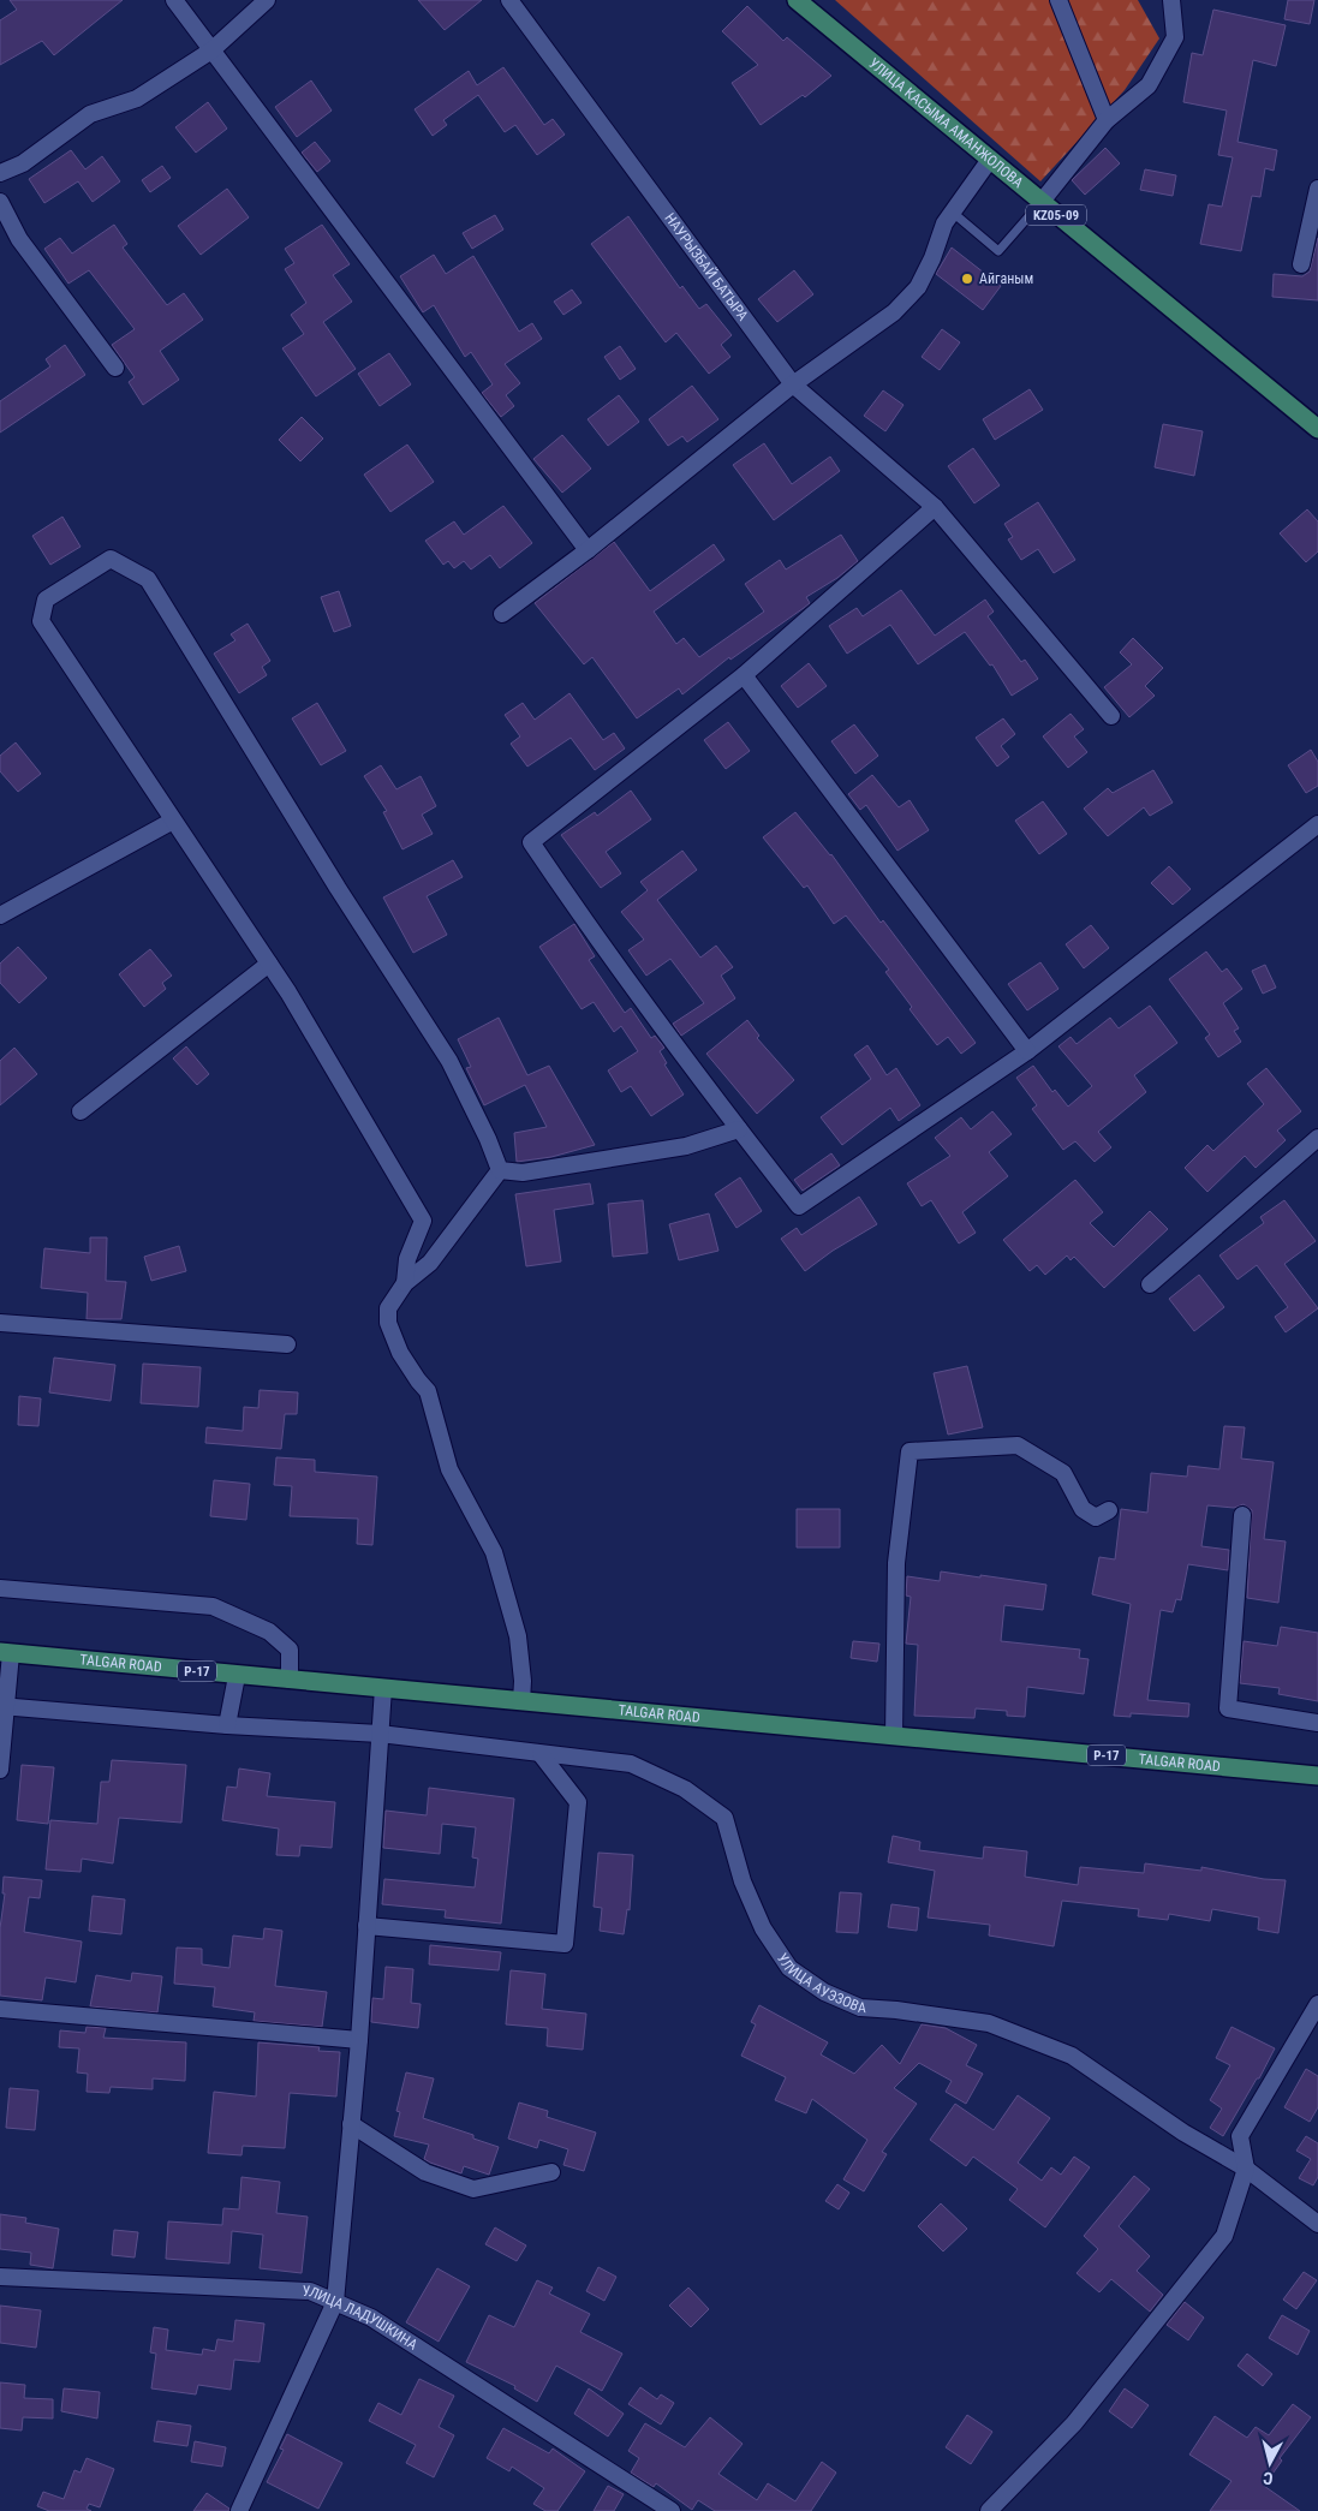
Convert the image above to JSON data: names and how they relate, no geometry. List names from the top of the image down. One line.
{"streets":{"main road":["УЛИЦА КАСЫМА АМАНЖОЛОВА","KZ05-09","TALGAR ROAD","P-17"],"street":["НАУРЫЗБАЙ БАТЫРА","УЛИЦА АУЭЗОВА","УЛИЦА ЛАДУШКИНА"]},"places":["Айганым"],"north":"bottom"}
